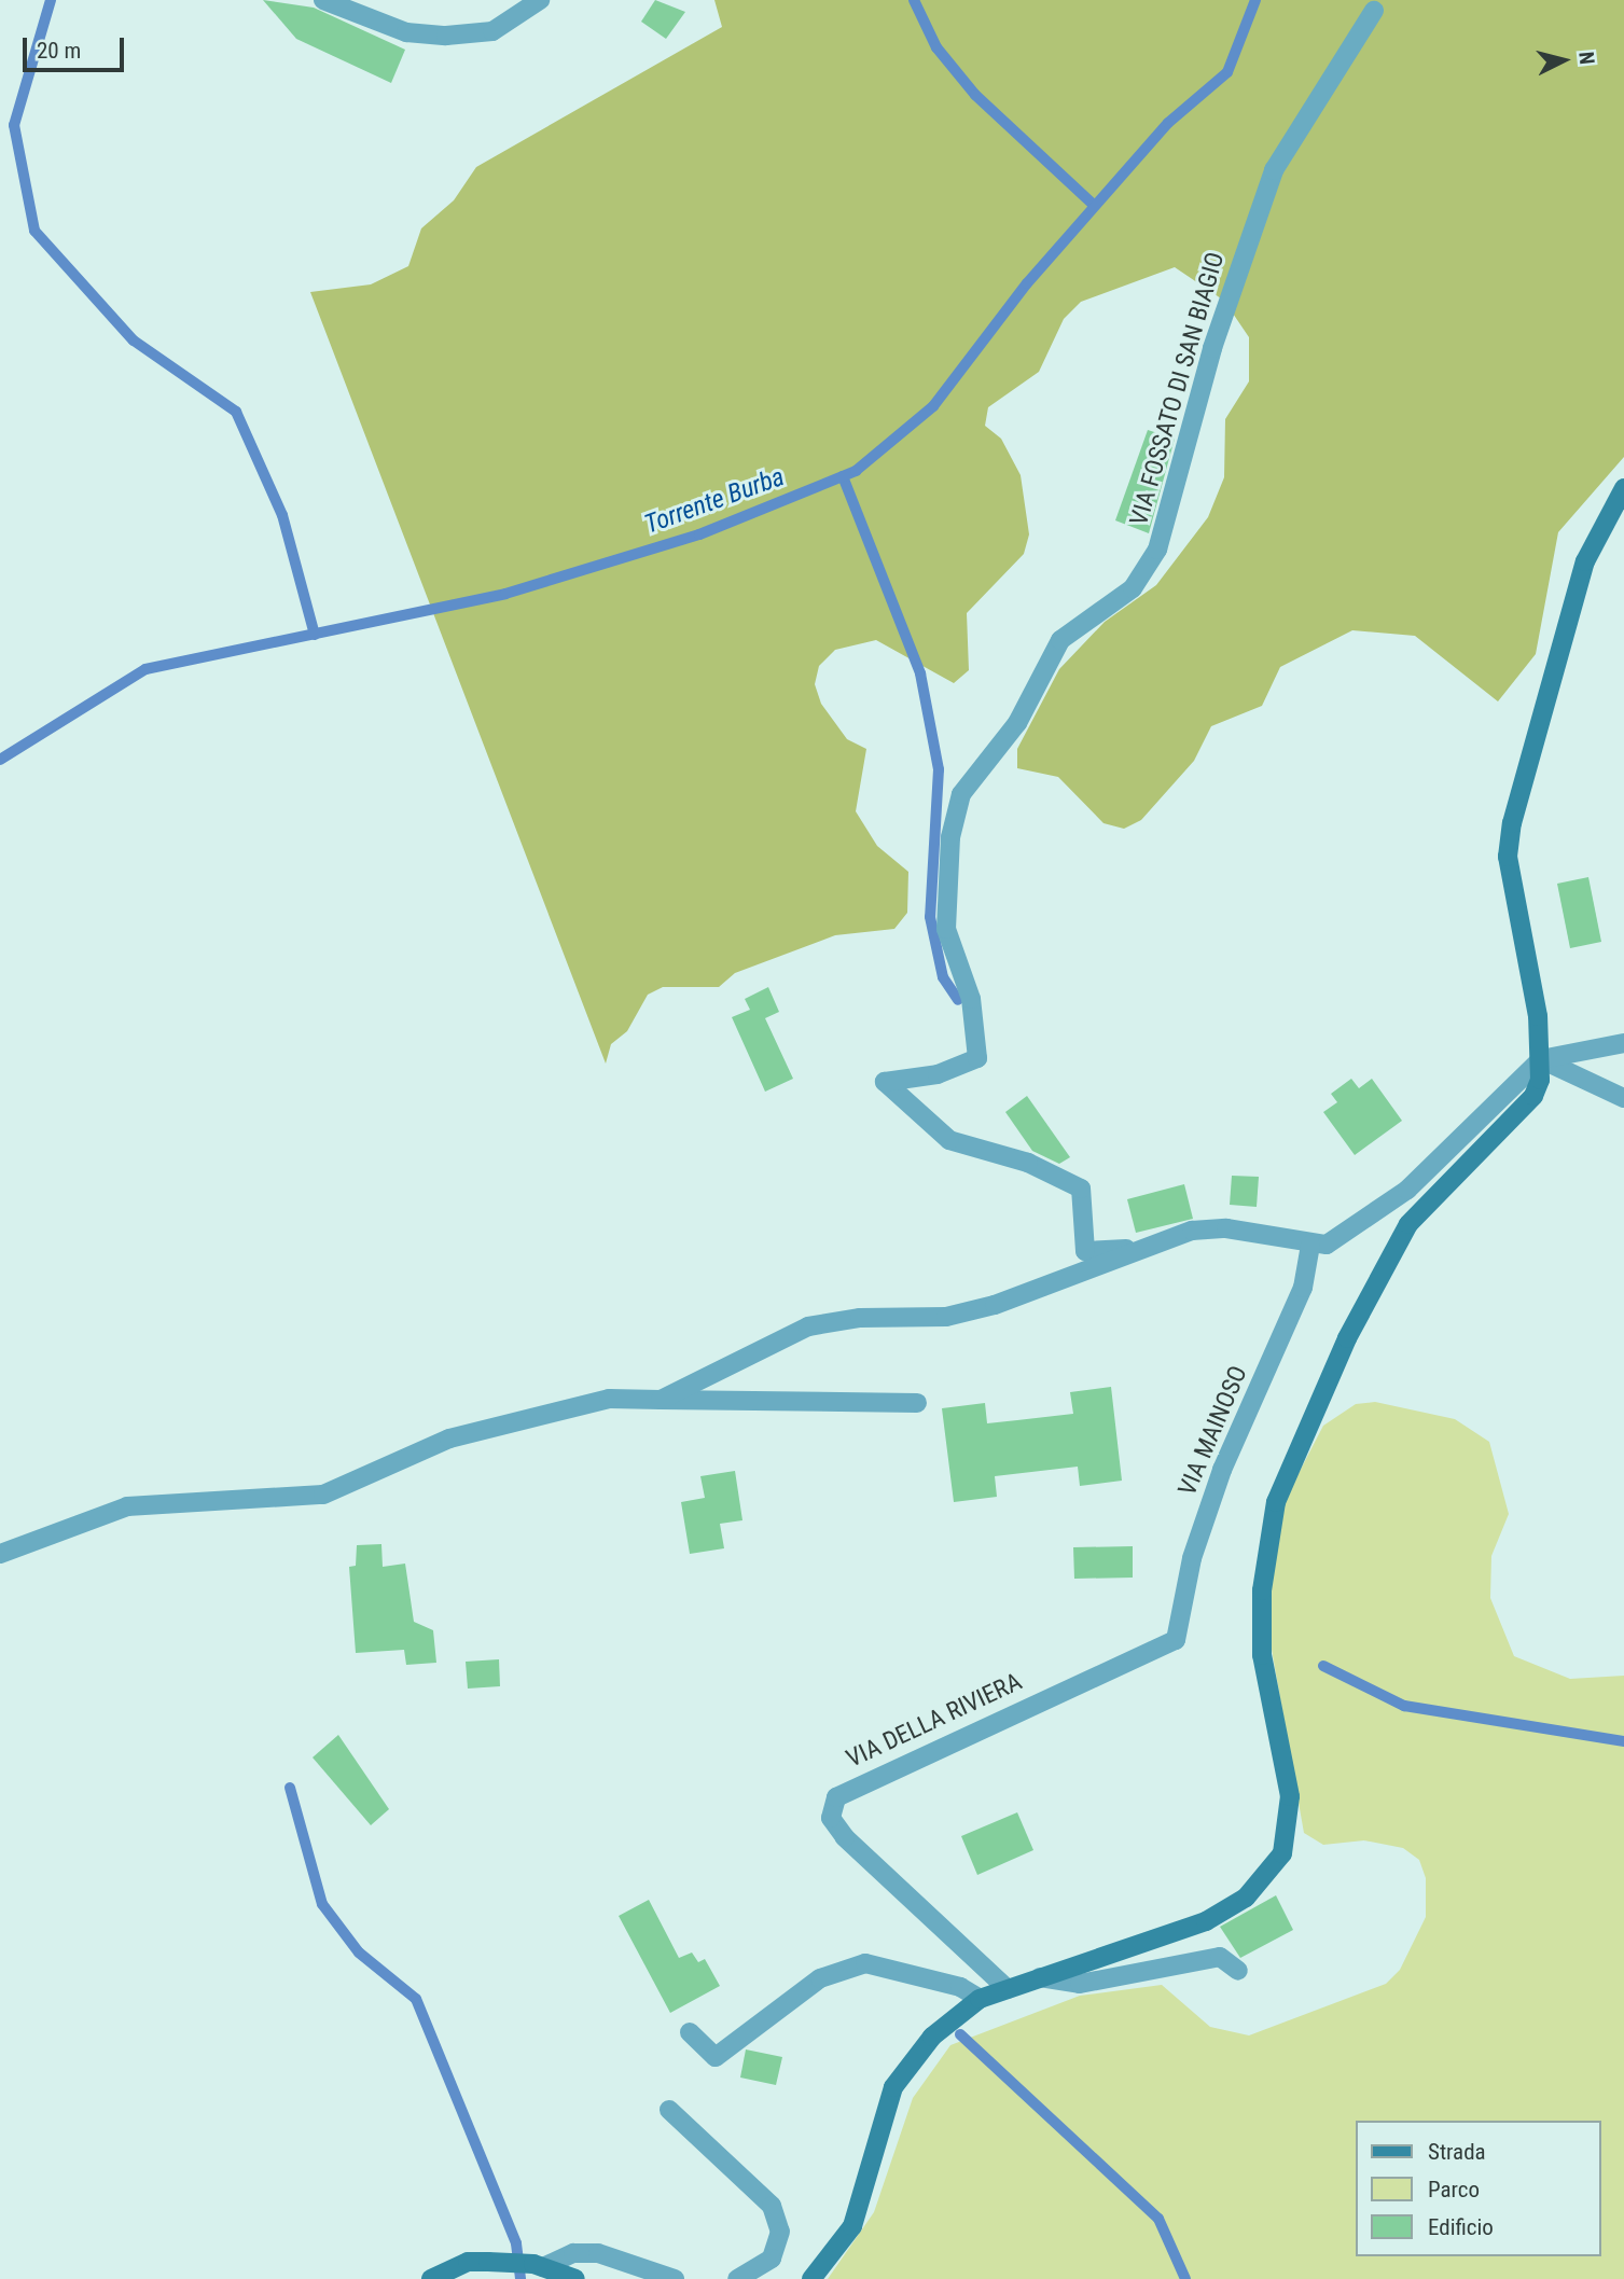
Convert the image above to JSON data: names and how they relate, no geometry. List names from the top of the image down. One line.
{"streets":{"street":["VIA FOSSATO DI SAN BIAGIO","VIA MAINOSO","VIA DELLA RIVIERA"]},"crossings":[["VIA MAINOSO","VIA DELLA RIVIERA"]],"water":["Torrente Burba"],"legend":["Strada","Parco","Edificio"],"scale_bar":"20 m","north":"right"}
